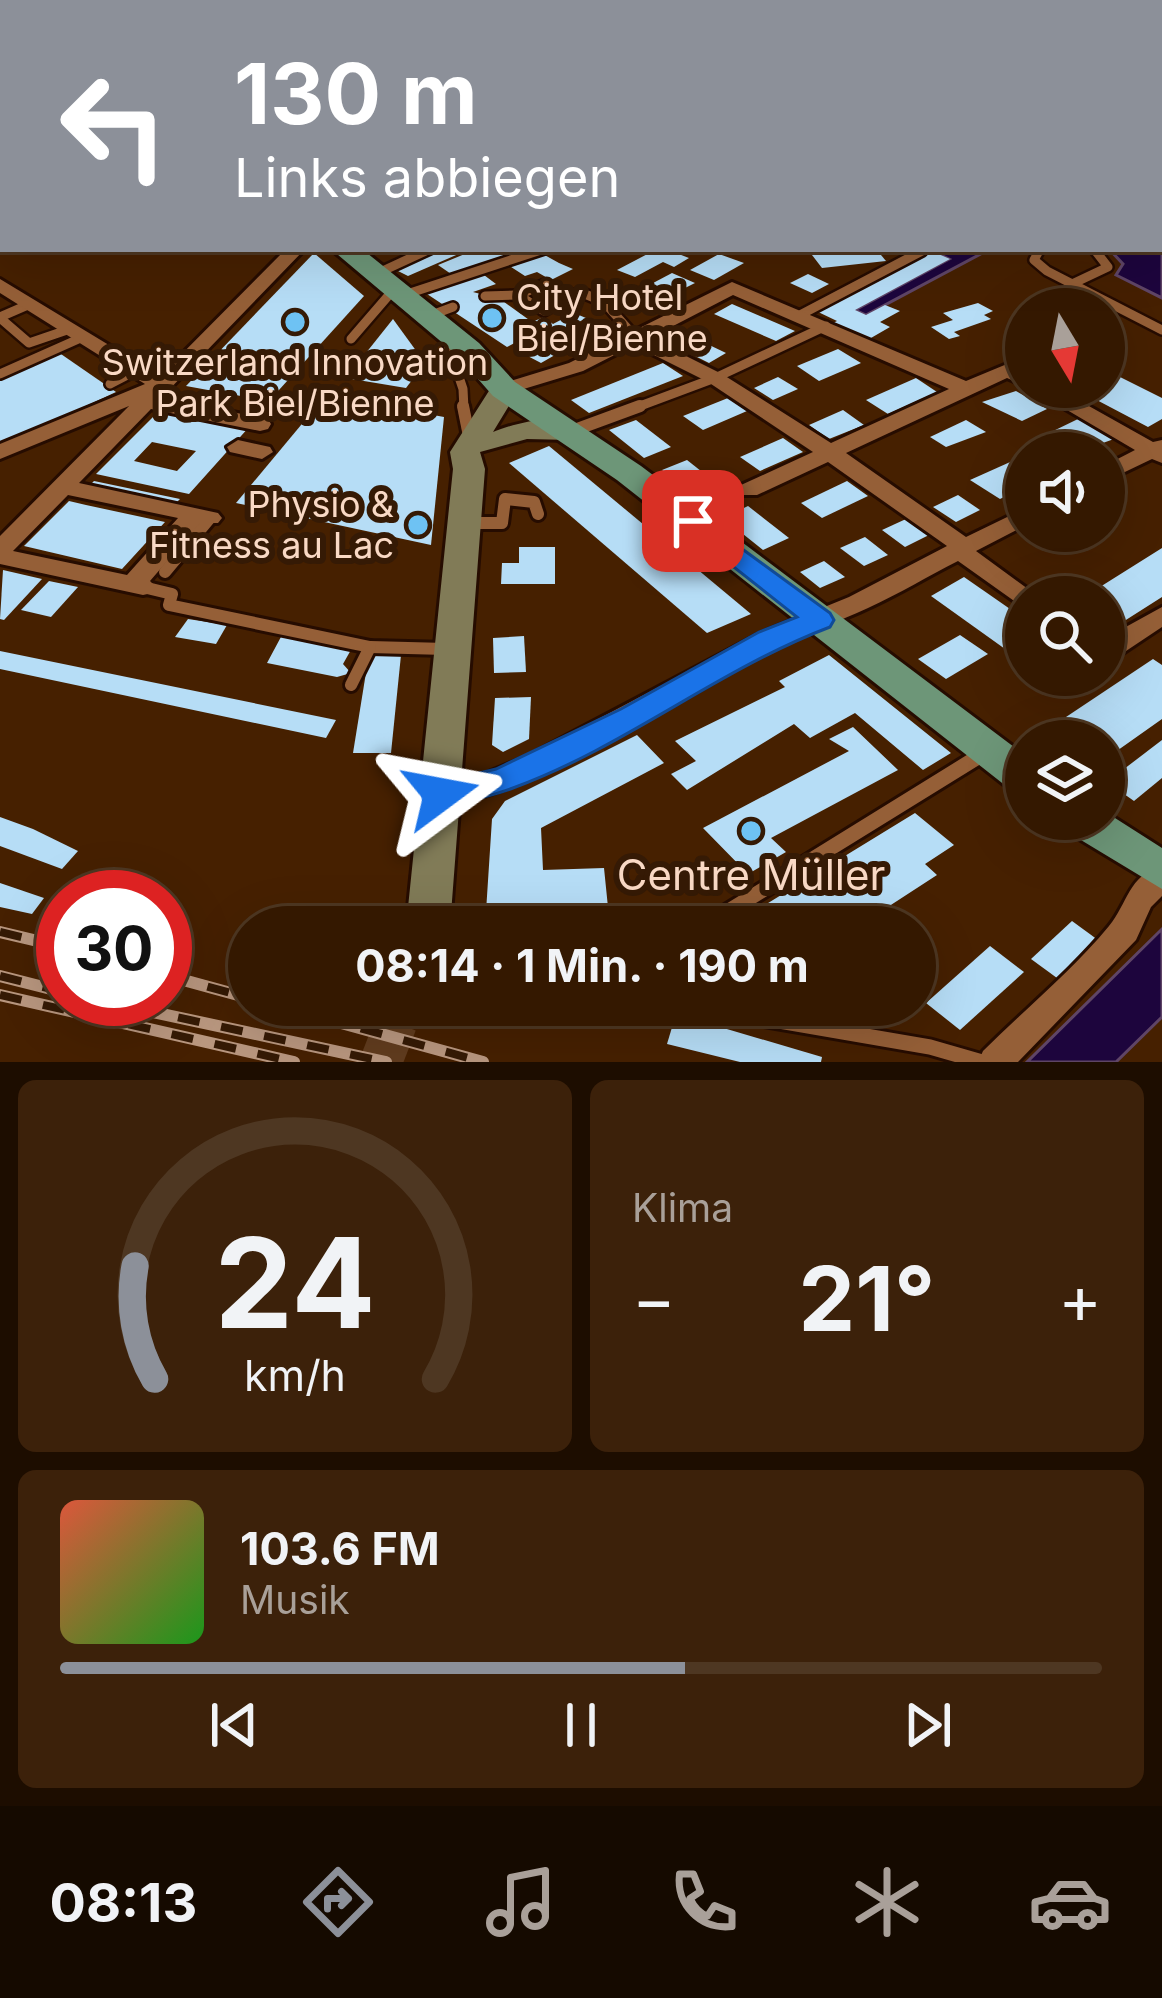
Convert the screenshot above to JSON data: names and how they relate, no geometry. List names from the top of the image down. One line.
{"places":["City Hotel Biel/Bienne","Switzerland Innovation Park Biel/Bienne","Physio & Fitness au Lac","Centre Müller"],"north":"bottom","page":{"turn":["130 m","Links abbiegen"],"limit":"30","trip":"08:14 · 1 Min. · 190 m","tile":"Klima","heat":["−","21°","+"],"song":["103.6 FM","Musik"],"tabs":"08:13","gauge":["24","km/h"]}}
